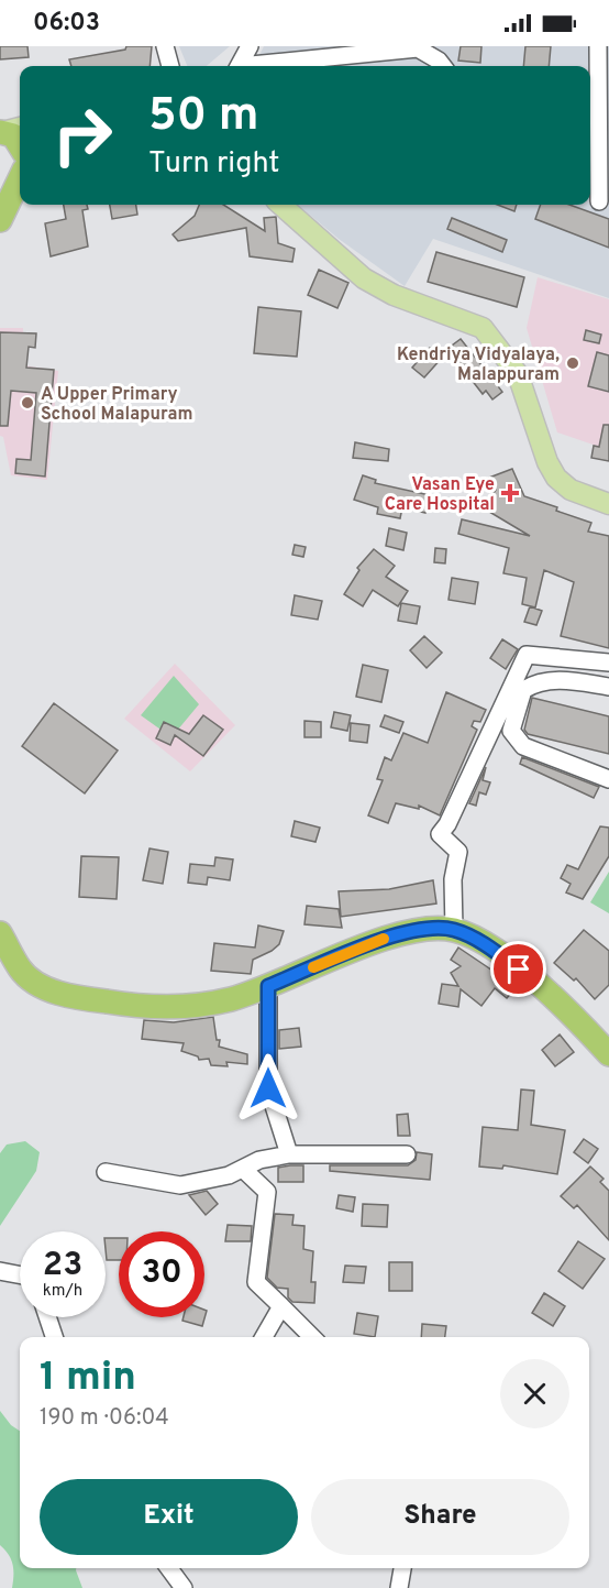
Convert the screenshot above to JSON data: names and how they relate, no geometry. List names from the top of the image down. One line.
{"places":{"other":["Kendriya Vidyalaya, Malappuram","A Upper Primary School Malapuram"],"health":["Vasan Eye Care Hospital"]},"page":{"status":"06:03","turn":["50 m","Turn right"],"speed":"23 km/h","limit":"30","heading":["1 min","190 m · 06:04"],"buttons":["Exit","Share"]}}
